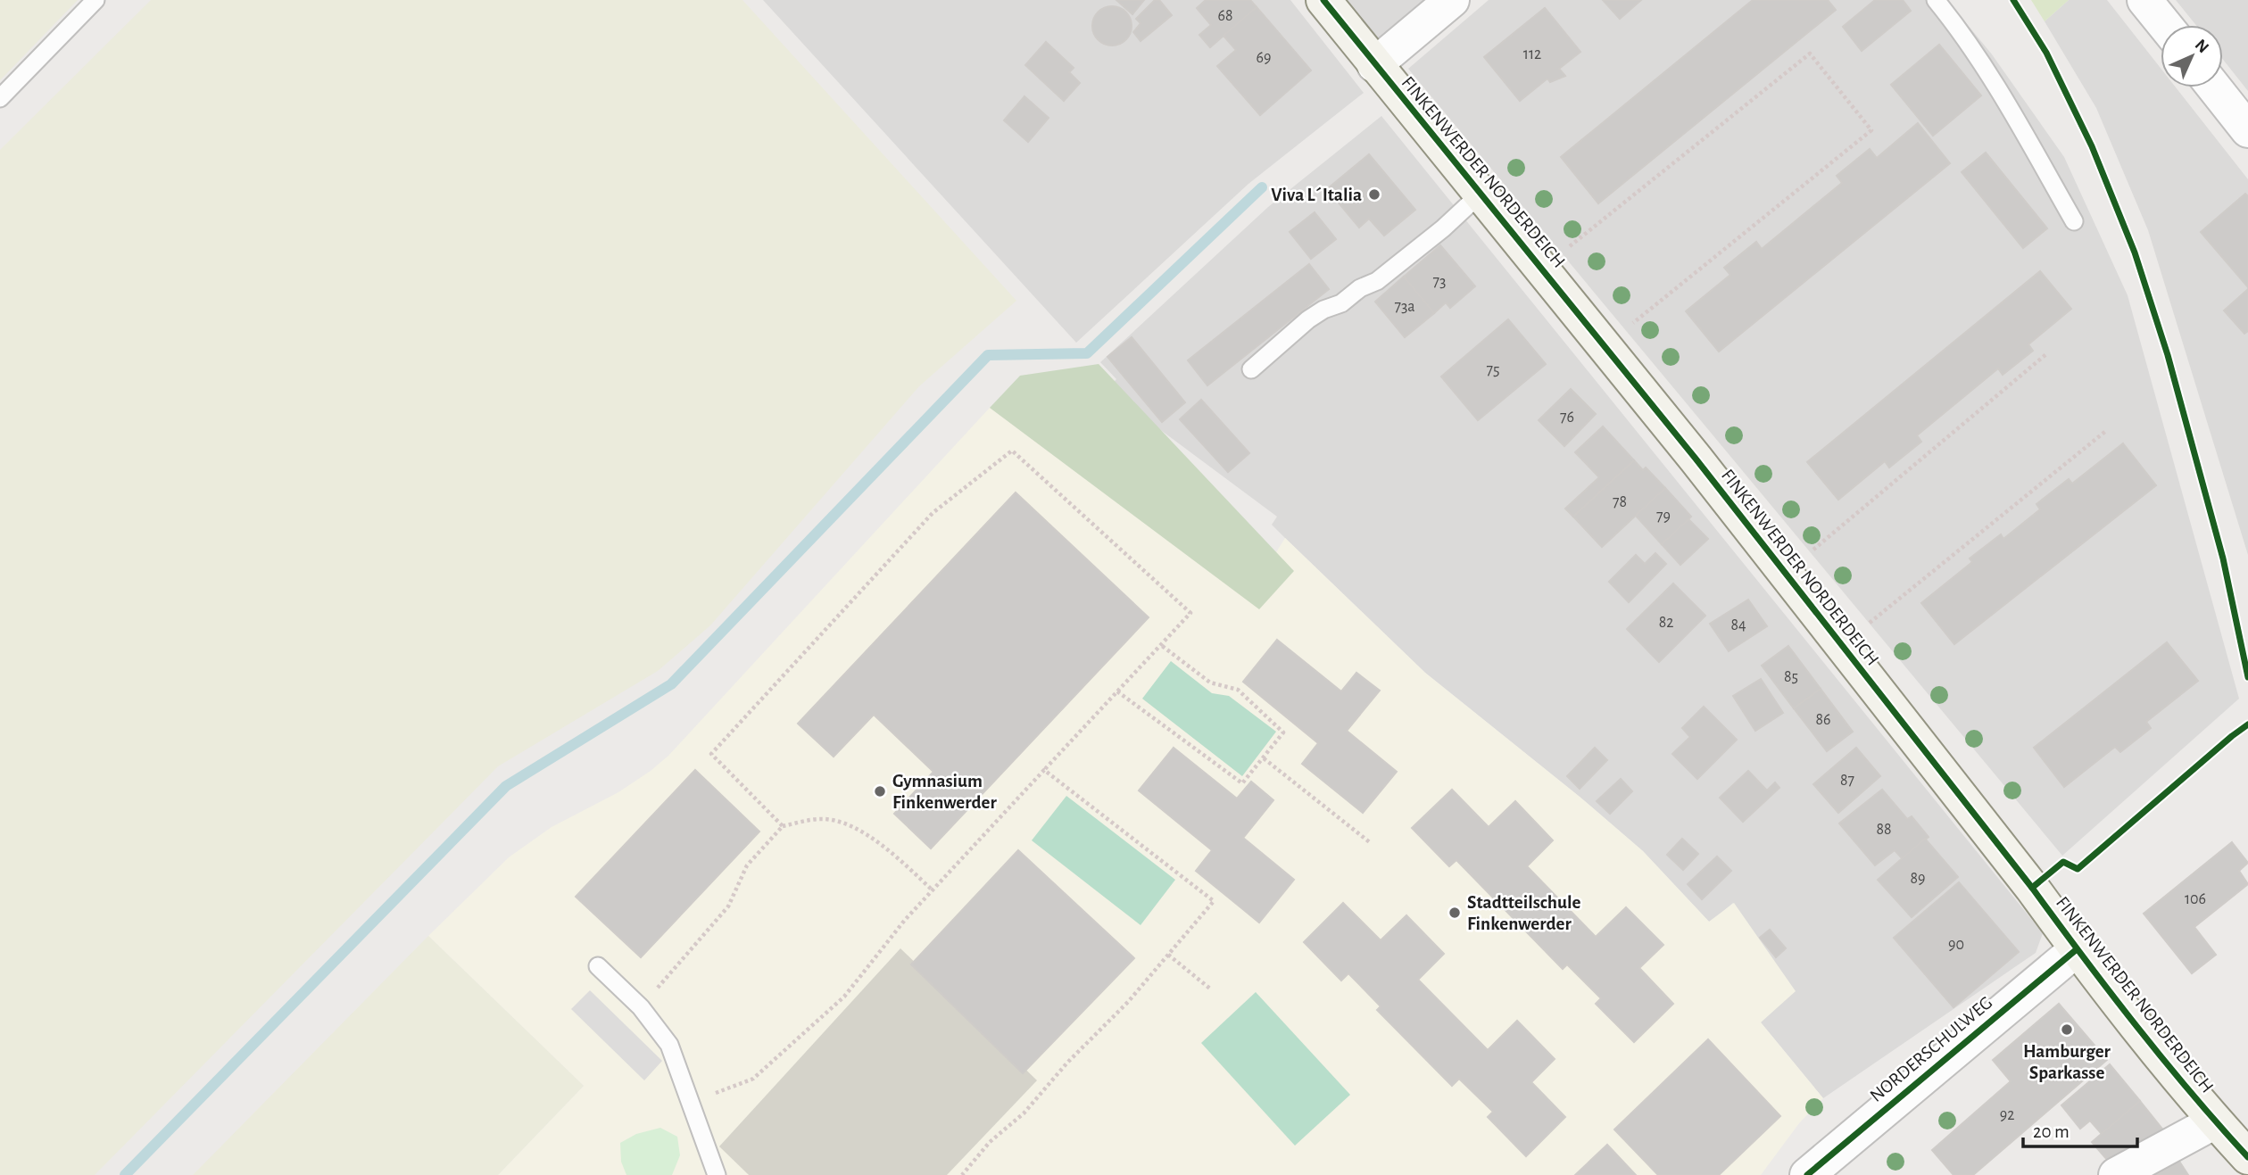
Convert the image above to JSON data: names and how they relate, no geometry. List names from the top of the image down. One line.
{"streets":{"street":["FINKENWERDER NORDERDEICH","NORDERSCHULWEG"]},"crossings":[["FINKENWERDER NORDERDEICH","NORDERSCHULWEG"]],"places":["Viva L´Italia","Gymnasium Finkenwerder","Stadtteilschule Finkenwerder","Hamburger Sparkasse"],"house_numbers":["68","112","69","73","73a","75","76","78","79","82","84","85","86","87","88","89","106","90","92"],"scale_bar":"20 m","north":"top right"}
